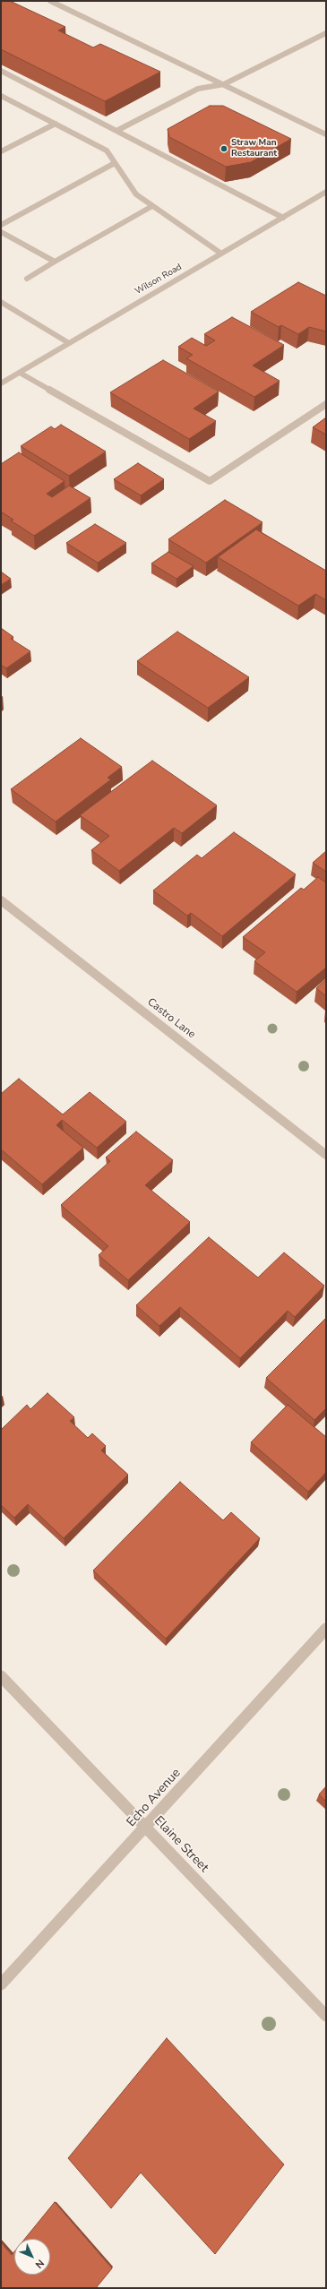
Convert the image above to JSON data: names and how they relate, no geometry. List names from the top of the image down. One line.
{"streets":{"street":["Wilson Road","Castro Lane","Echo Avenue","Elaine Street"]},"crossings":[["Echo Avenue","Elaine Street"]],"places":["Straw Man Restaurant"],"north":"bottom right"}
